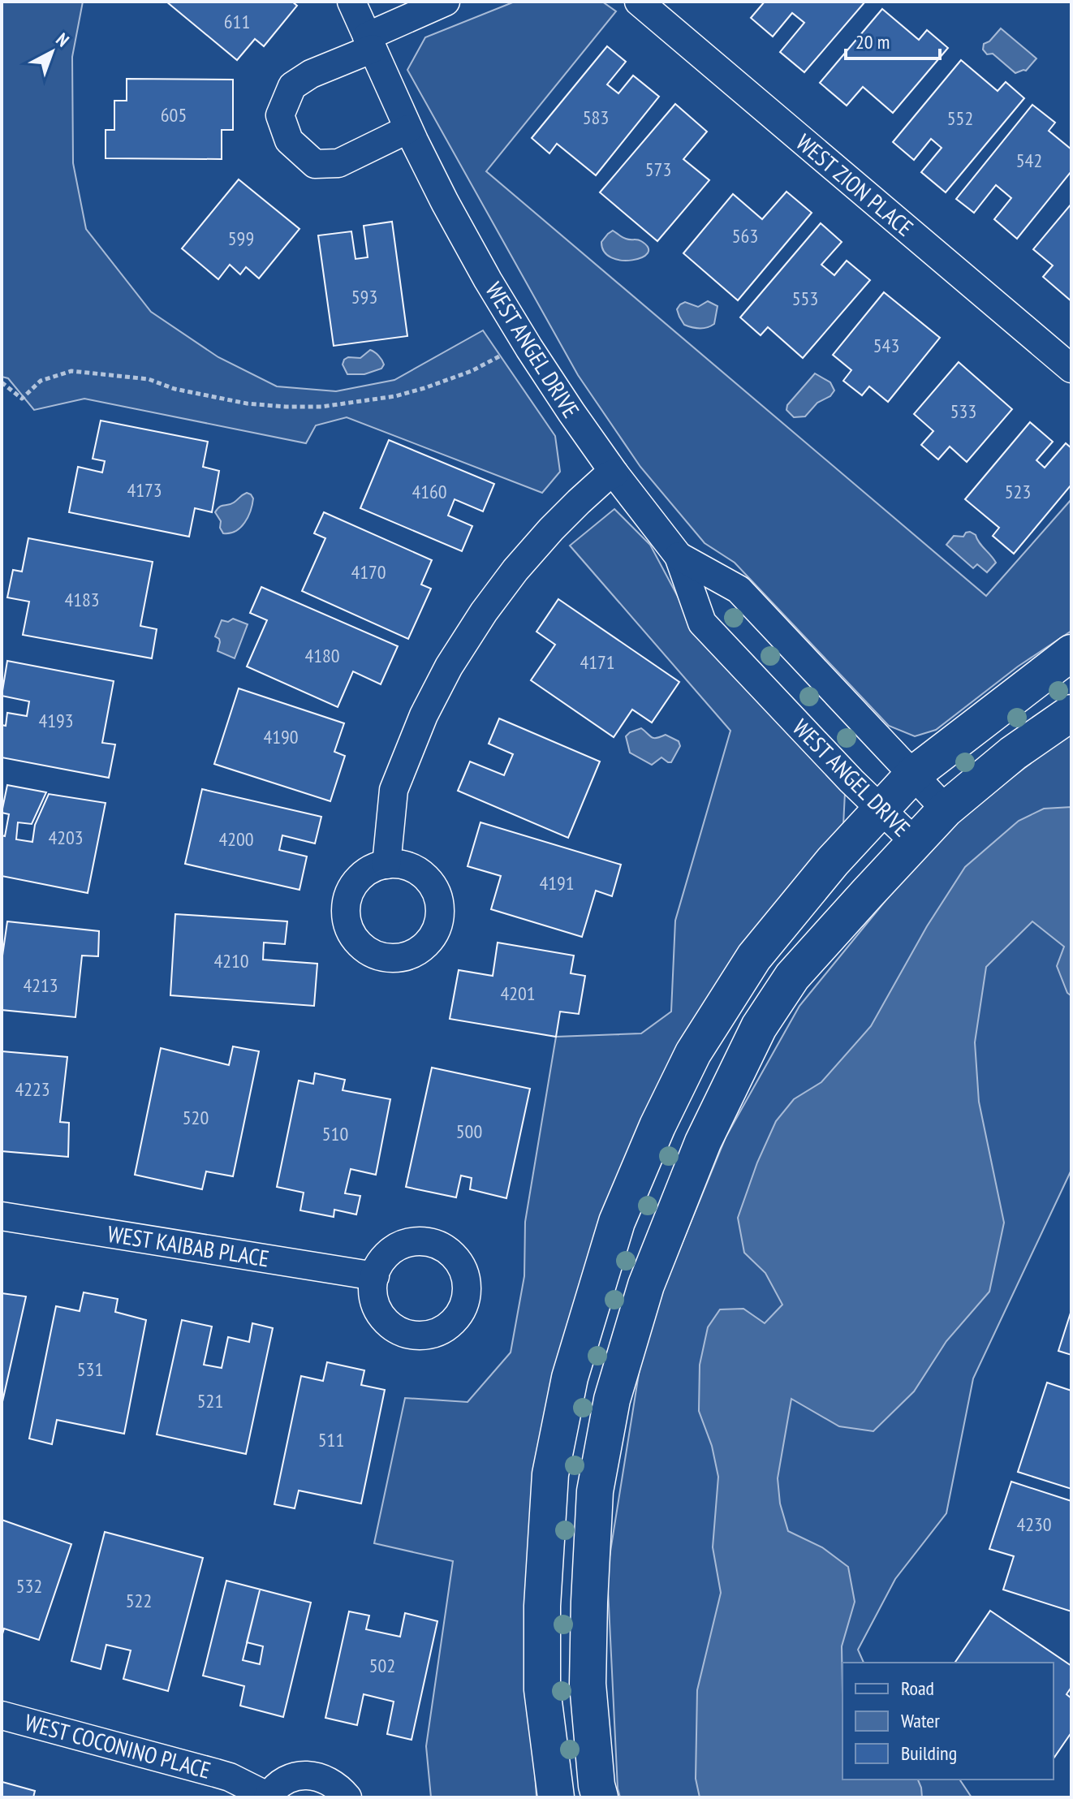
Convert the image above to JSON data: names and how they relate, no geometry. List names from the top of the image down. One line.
{"streets":{"street":["WEST ZION PLACE","WEST ANGEL DRIVE","WEST KAIBAB PLACE","WEST COCONINO PLACE"]},"house_numbers":["611","605","583","552","542","573","563","599","593","553","543","533","4173","4160","523","4170","4183","4180","4171","4193","4190","4203","4200","4191","4210","4213","4201","4223","520","500","510","531","521","511","4230","532","522","502"],"legend":["Road","Water","Building"],"scale_bar":"20 m","north":"top right"}
